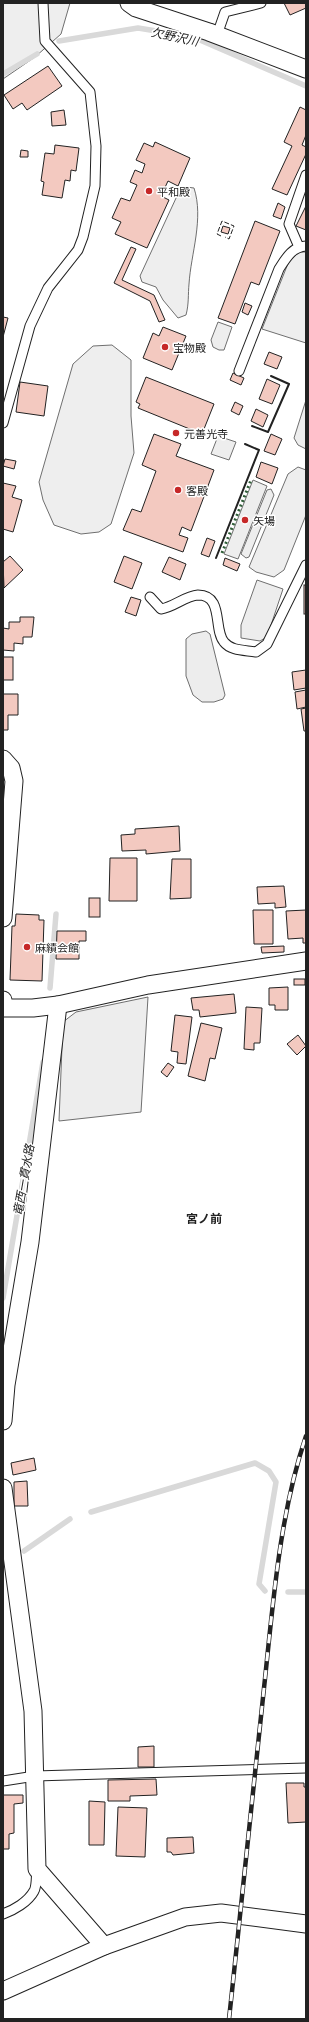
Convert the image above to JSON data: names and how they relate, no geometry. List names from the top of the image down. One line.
{"districts":["宮ノ前"],"water":["欠野沢川","竜西一貫水路"],"places":["平和殿","宝物殿","元善光寺","客殿","矢場","麻績会館"]}
